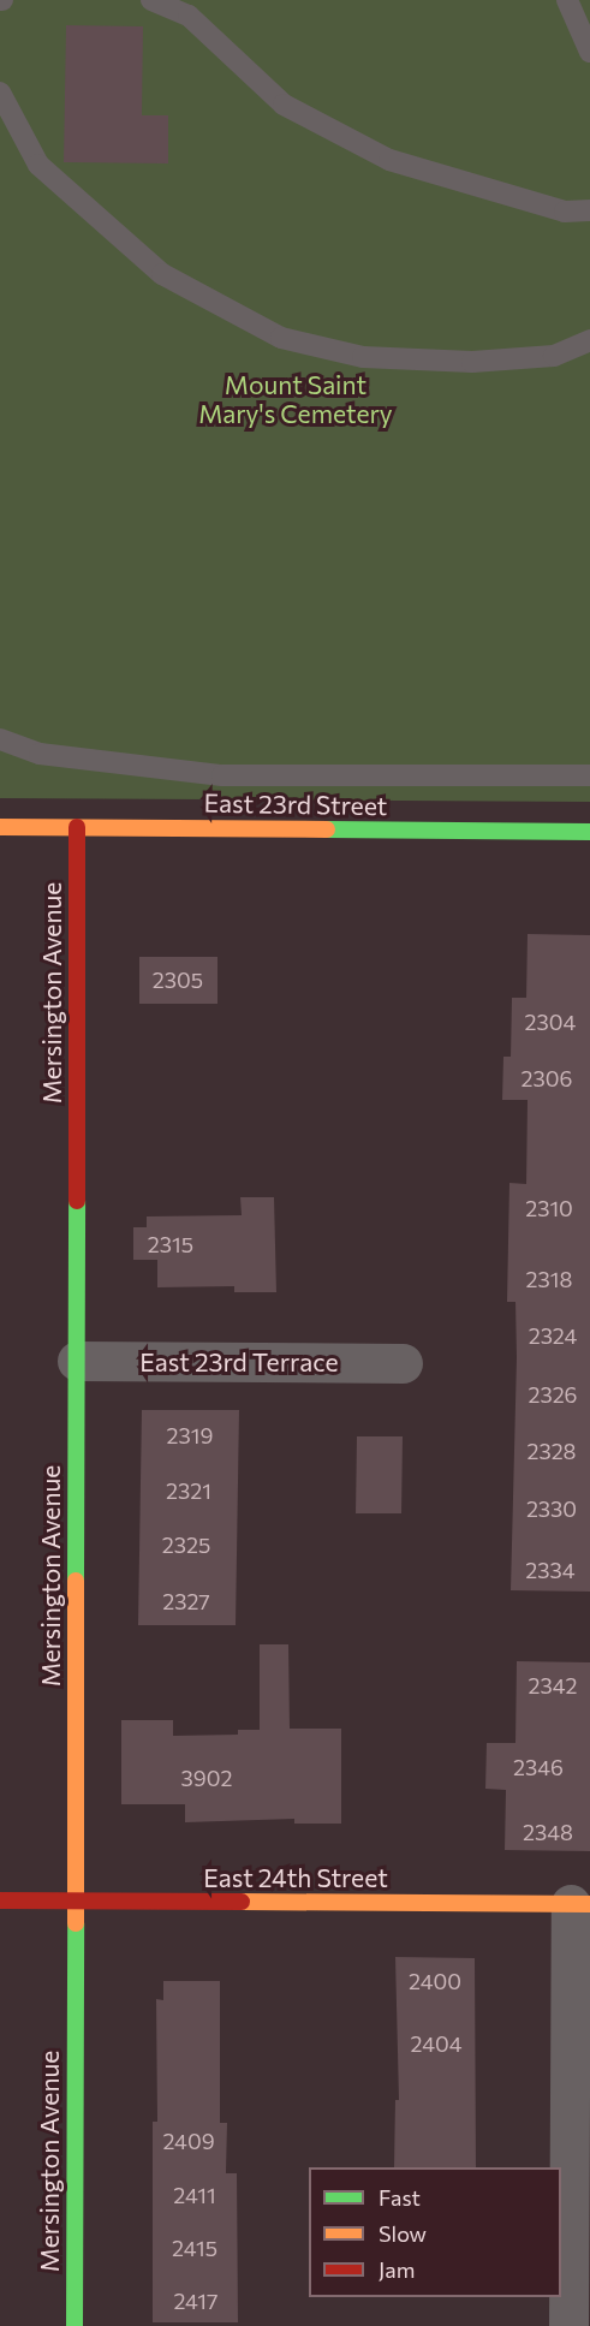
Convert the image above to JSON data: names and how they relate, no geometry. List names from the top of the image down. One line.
{"streets":{"street":["East 23rd Street","Mersington Avenue","East 23rd Terrace","East 24th Street"]},"crossings":[["East 23rd Street","Mersington Avenue"],["Mersington Avenue","East 23rd Terrace"],["Mersington Avenue","East 24th Street"]],"parks":["Mount Saint Mary's Cemetery"],"house_numbers":["2305","2304","2306","2310","2315","2318","2324","2326","2319","2328","2321","2330","2325","2334","2327","2342","2346","3902","2348","2400","2404","2409","2411","2415","2417"],"legend":["Fast","Slow","Jam"]}
